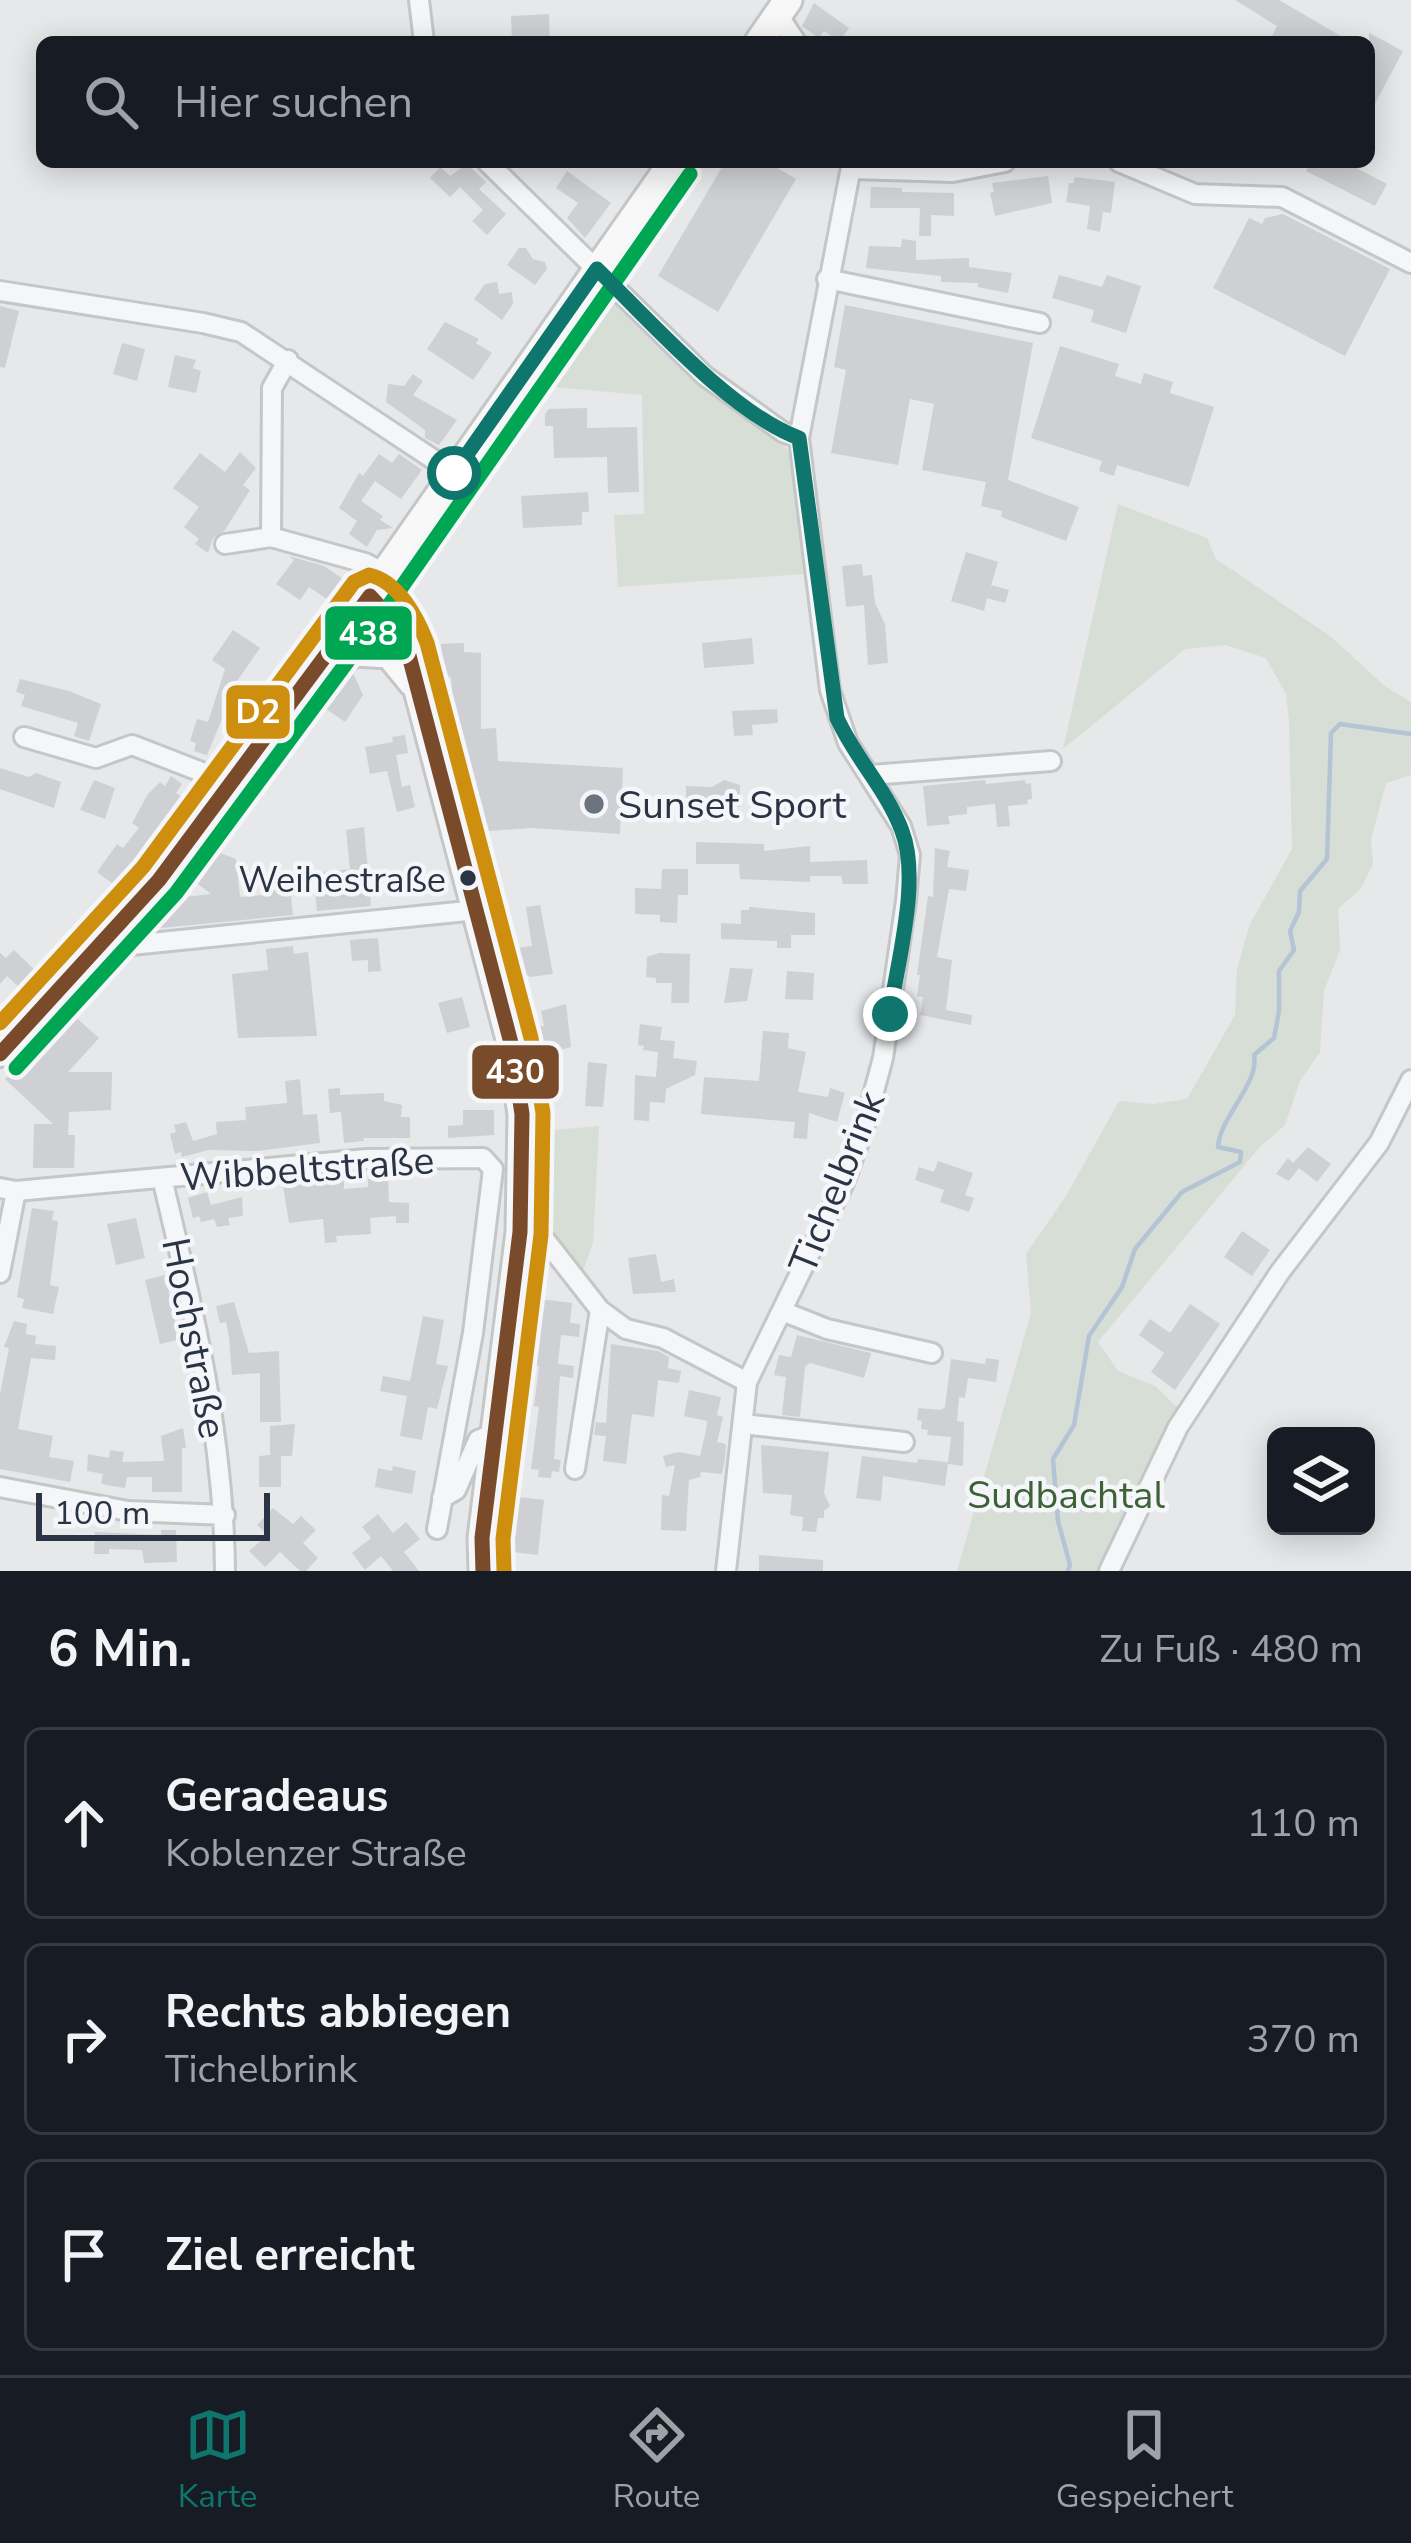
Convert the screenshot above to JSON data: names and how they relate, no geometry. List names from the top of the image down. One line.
{"streets":{"street":["Wibbeltstraße","Tichelbrink","Hochstraße"]},"crossings":[["Wibbeltstraße","Hochstraße"]],"parks":["Sudbachtal"],"places":["Sunset Sport","Weihestraße"],"lines":["transit line 438","transit line D2","transit line 430"],"scale_bar":"100 m","page":{"search":"Hier suchen","scale":"100 m","heading":["6 Min.","Zu Fuß · 480 m"],"list":[["Geradeaus","Koblenzer Straße","110 m"],["Rechts abbiegen","Tichelbrink","370 m"],"Ziel erreicht"],"nav":["Karte","Route","Gespeichert"]}}
